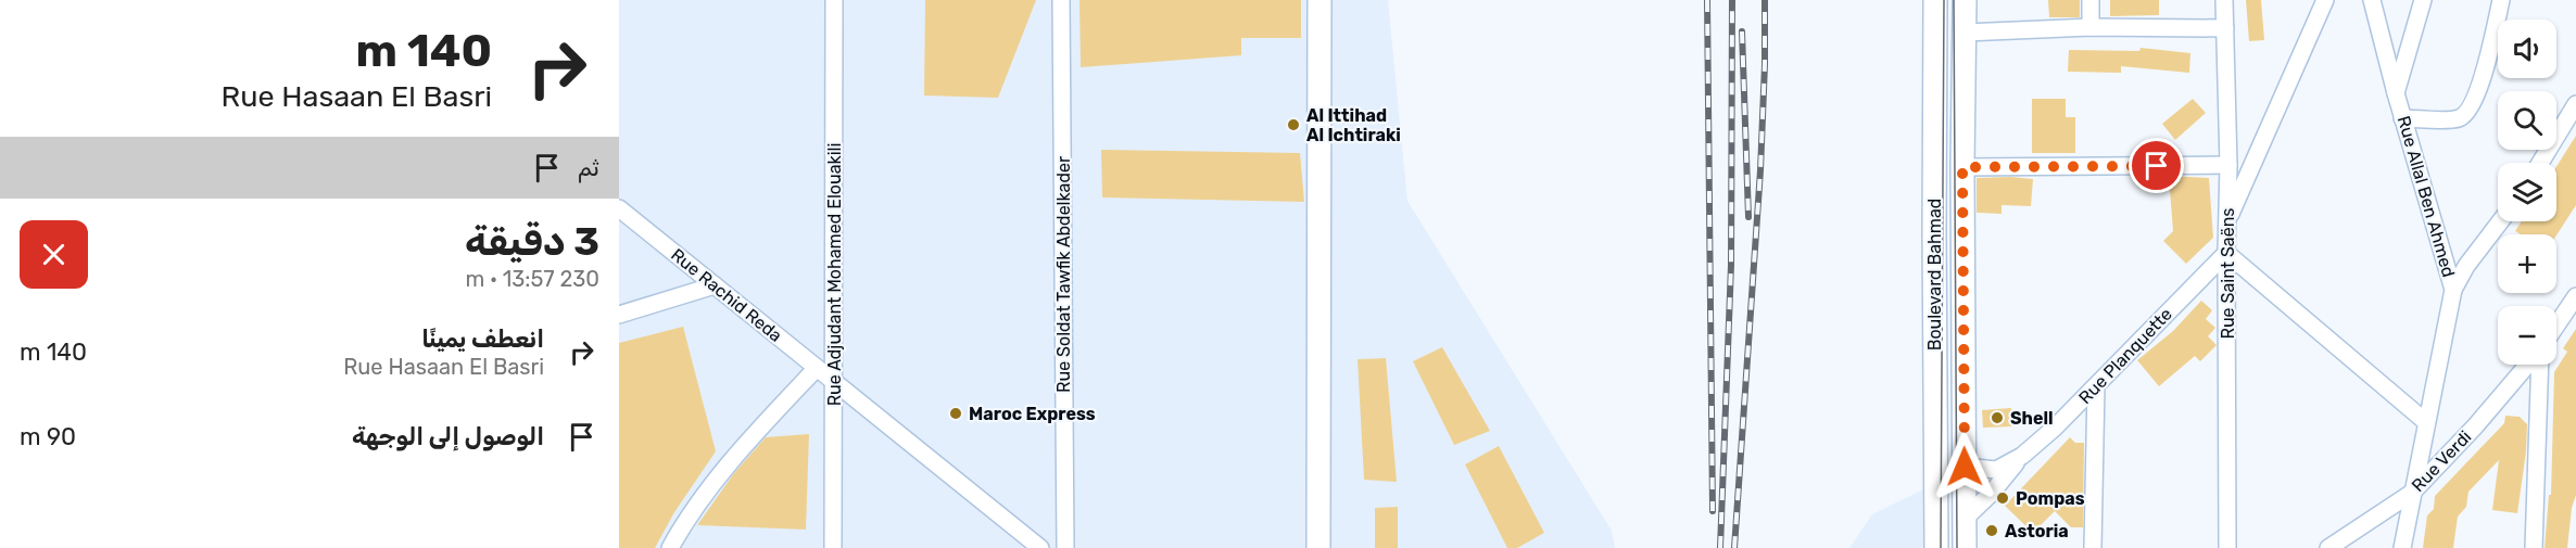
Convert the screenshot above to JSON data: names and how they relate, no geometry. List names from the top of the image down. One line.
{"streets":{"main road":["Boulevard Bahmad"],"street":["Rue Allal Ben Ahmed","Rue Saint Saëns","Rue Adjudant Mohamed Elouakili","Rue Soldat Tawfik Abdelkader","Rue Rachid Reda","Rue Planquette","Rue Verdi"]},"crossings":[["Rue Allal Ben Ahmed","Rue Verdi"],["Rue Saint Saëns","Rue Planquette"],["Rue Adjudant Mohamed Elouakili","Rue Rachid Reda"],["Boulevard Bahmad","Rue Planquette"]],"places":["Al Ittihad Al Ichtiraki","Maroc Express","Shell","Pompas","Astoria"],"page":{"turn":["140 m","Rue Hasaan El Basri"],"map_buttons":["+","−"],"then":"ثم","heading":["3 دقيقة","230 m · 13:57"],"list":[{"name":"انعطف يمينًا","note":"Rue Hasaan El Basri","value":"140 m"},{"name":"الوصول إلى الوجهة","value":"90 m"}]}}
